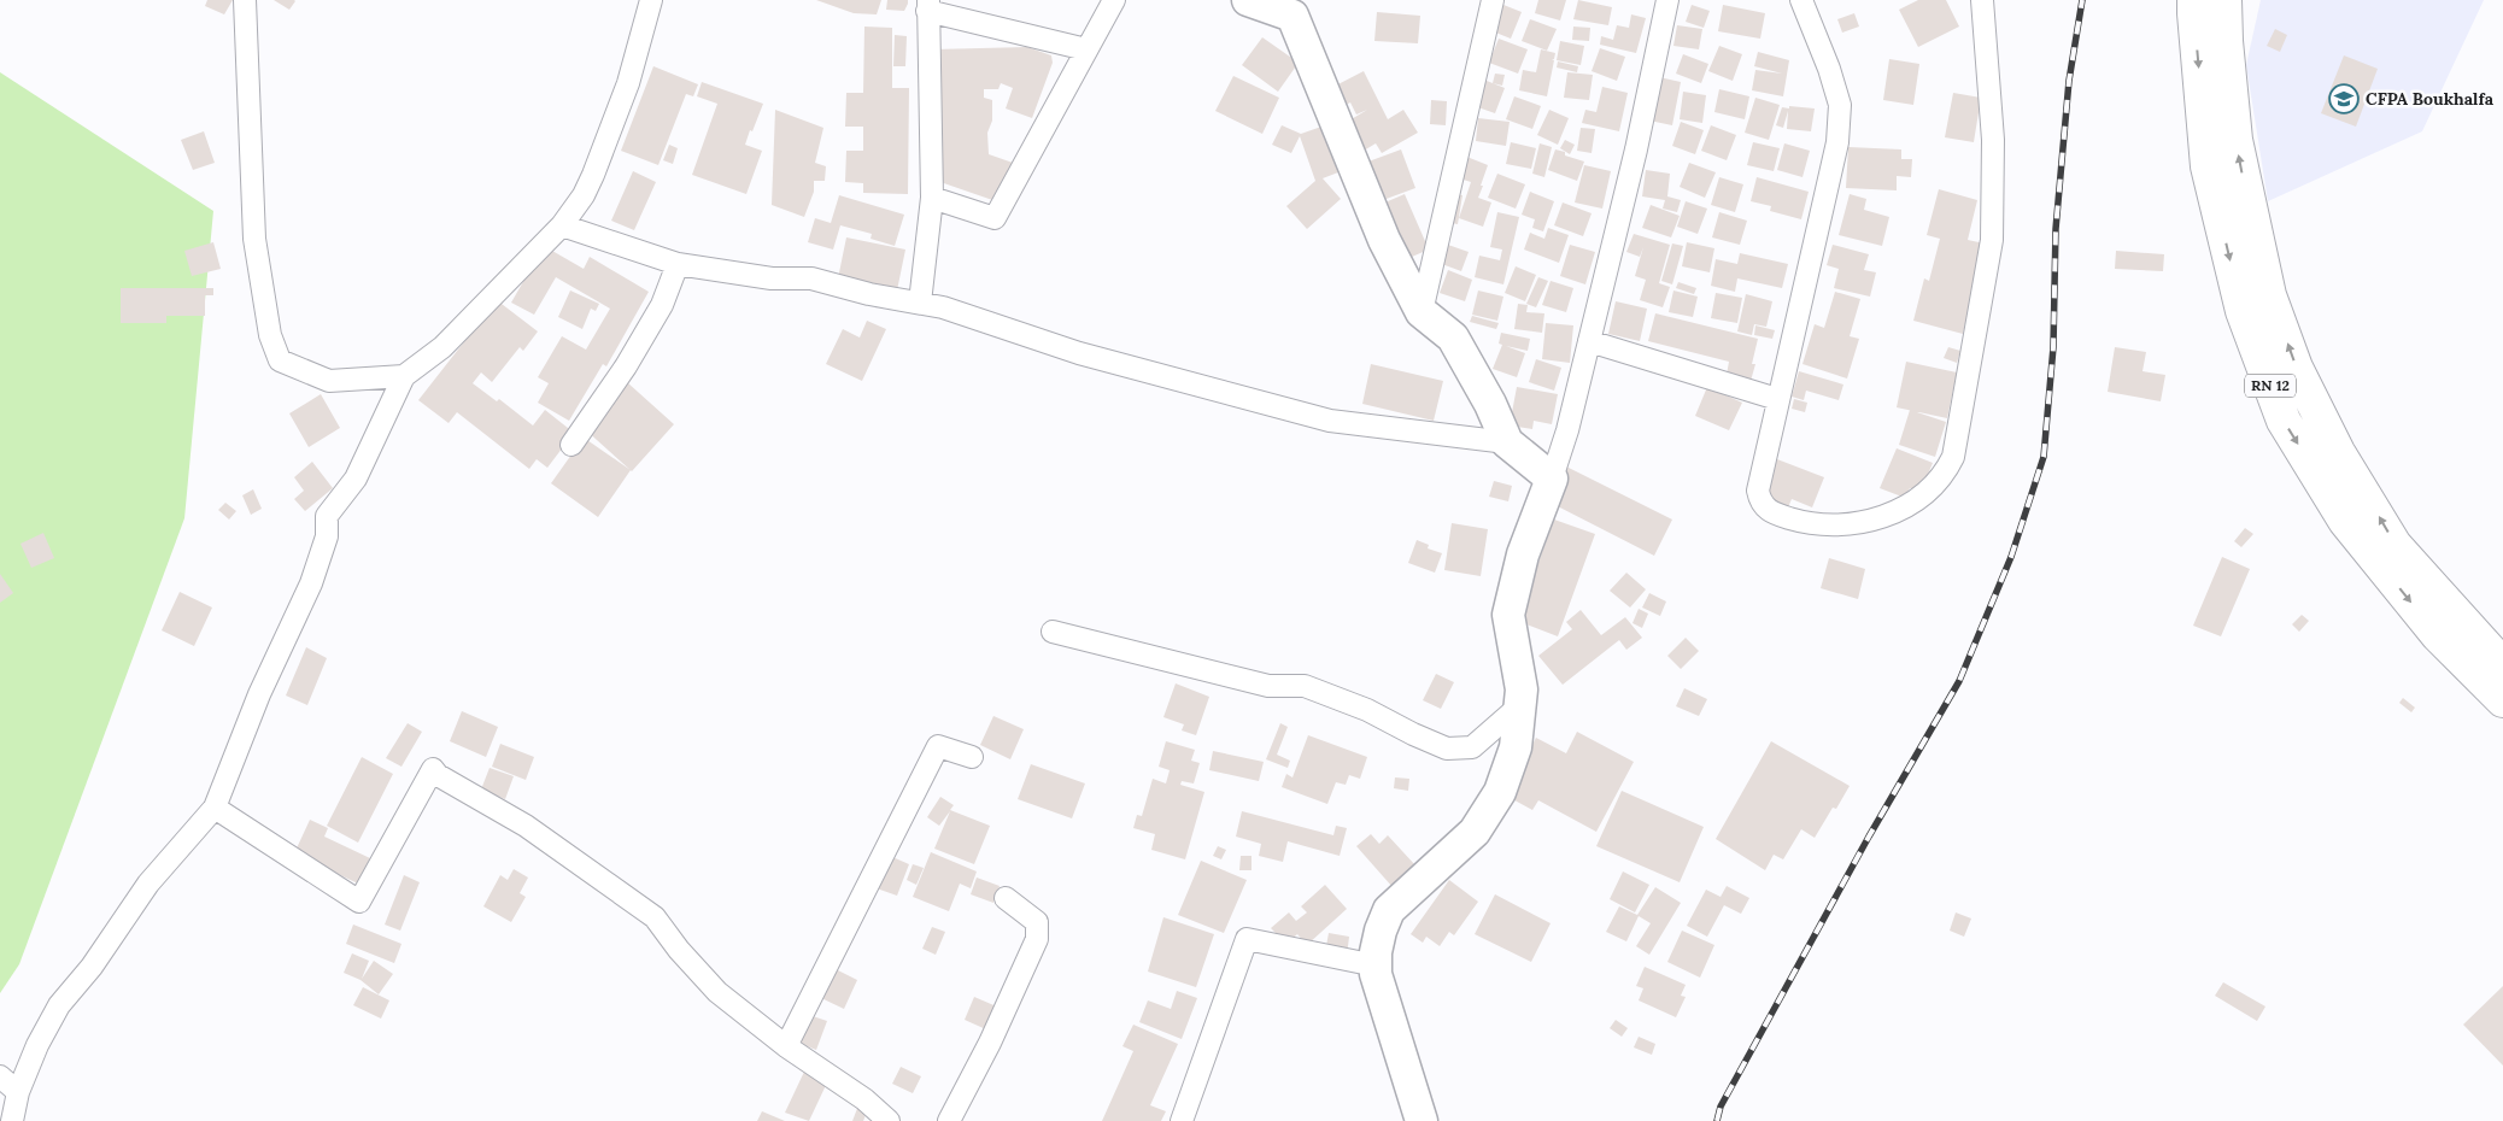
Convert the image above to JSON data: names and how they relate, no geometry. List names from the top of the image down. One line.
{"streets":{"highway":["RN 12"]},"places":{"school or university":["CFPA Boukhalfa"]}}
